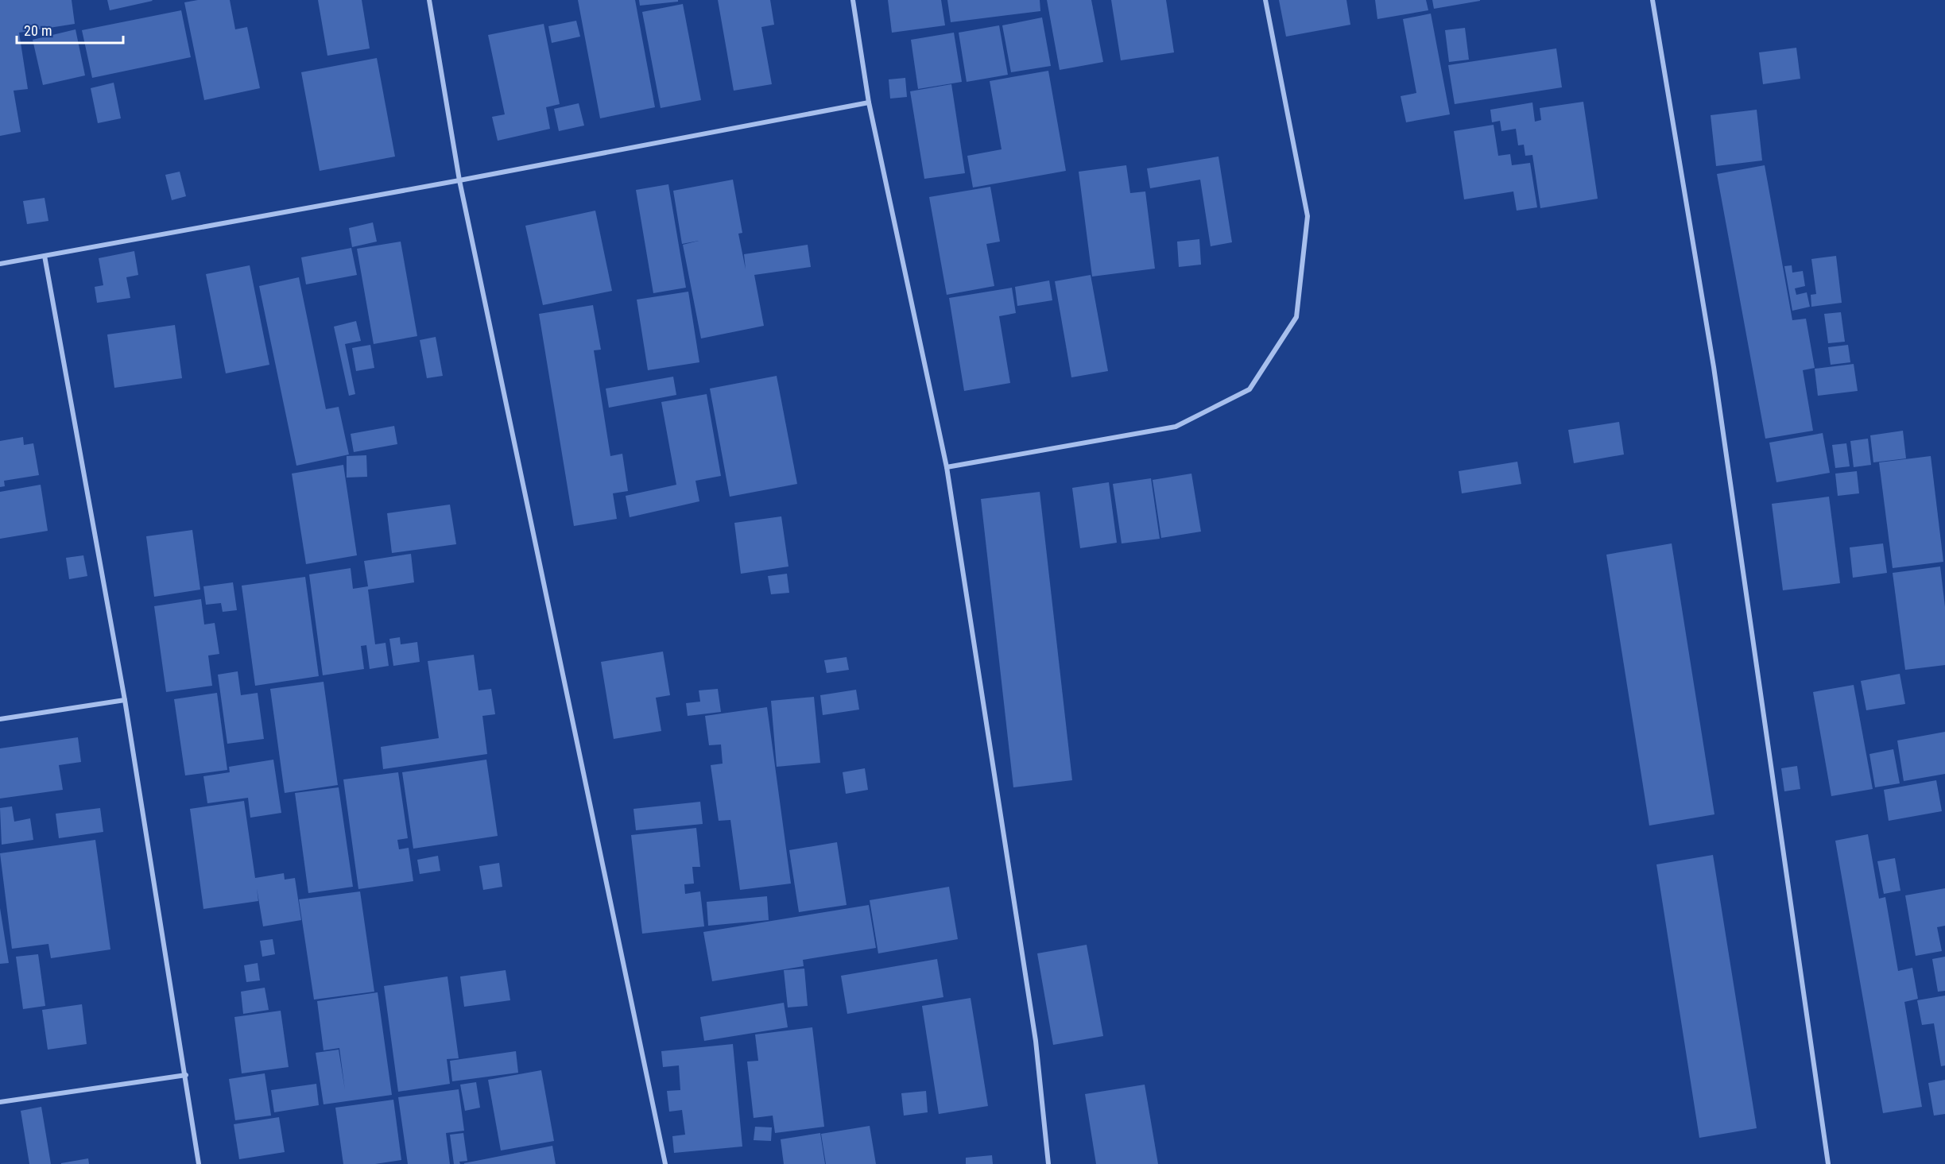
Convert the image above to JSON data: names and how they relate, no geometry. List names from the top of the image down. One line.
{"scale_bar":"20 m"}
